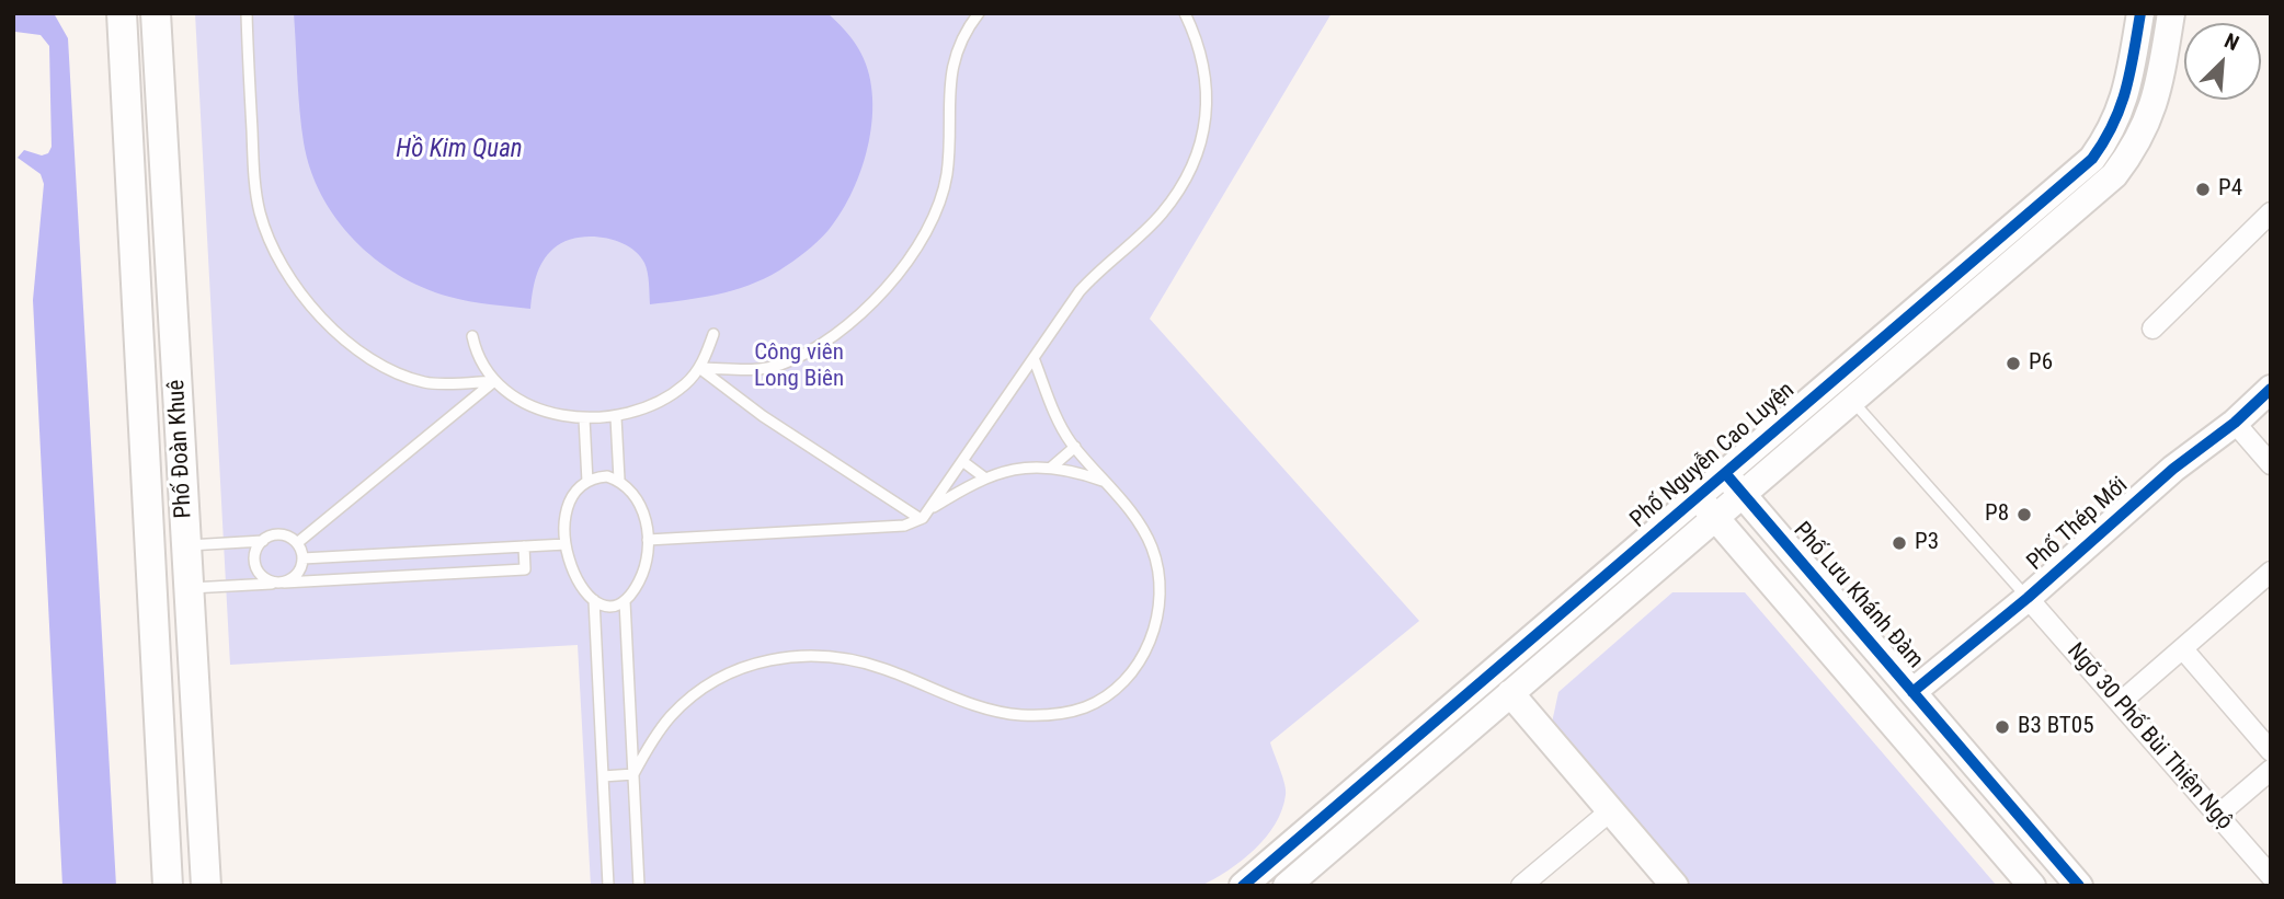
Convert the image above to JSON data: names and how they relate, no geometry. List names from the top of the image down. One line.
{"streets":{"main road":["Phố Đoàn Khuê"],"street":["Phố Nguyễn Cao Luyện","Phố Thép Mới","Phố Lưu Khánh Đàm","Ngõ 30 Phố Bùi Thiện Ngộ"]},"crossings":[["Phố Nguyễn Cao Luyện","Phố Lưu Khánh Đàm"],["Phố Thép Mới","Phố Lưu Khánh Đàm"],["Phố Thép Mới","Ngõ 30 Phố Bùi Thiện Ngộ"]],"water":["Hồ Kim Quan"],"parks":["Công viên Long Biên"],"places":["P4","P6","P8","P3","B3 BT05"],"north":"top right"}
